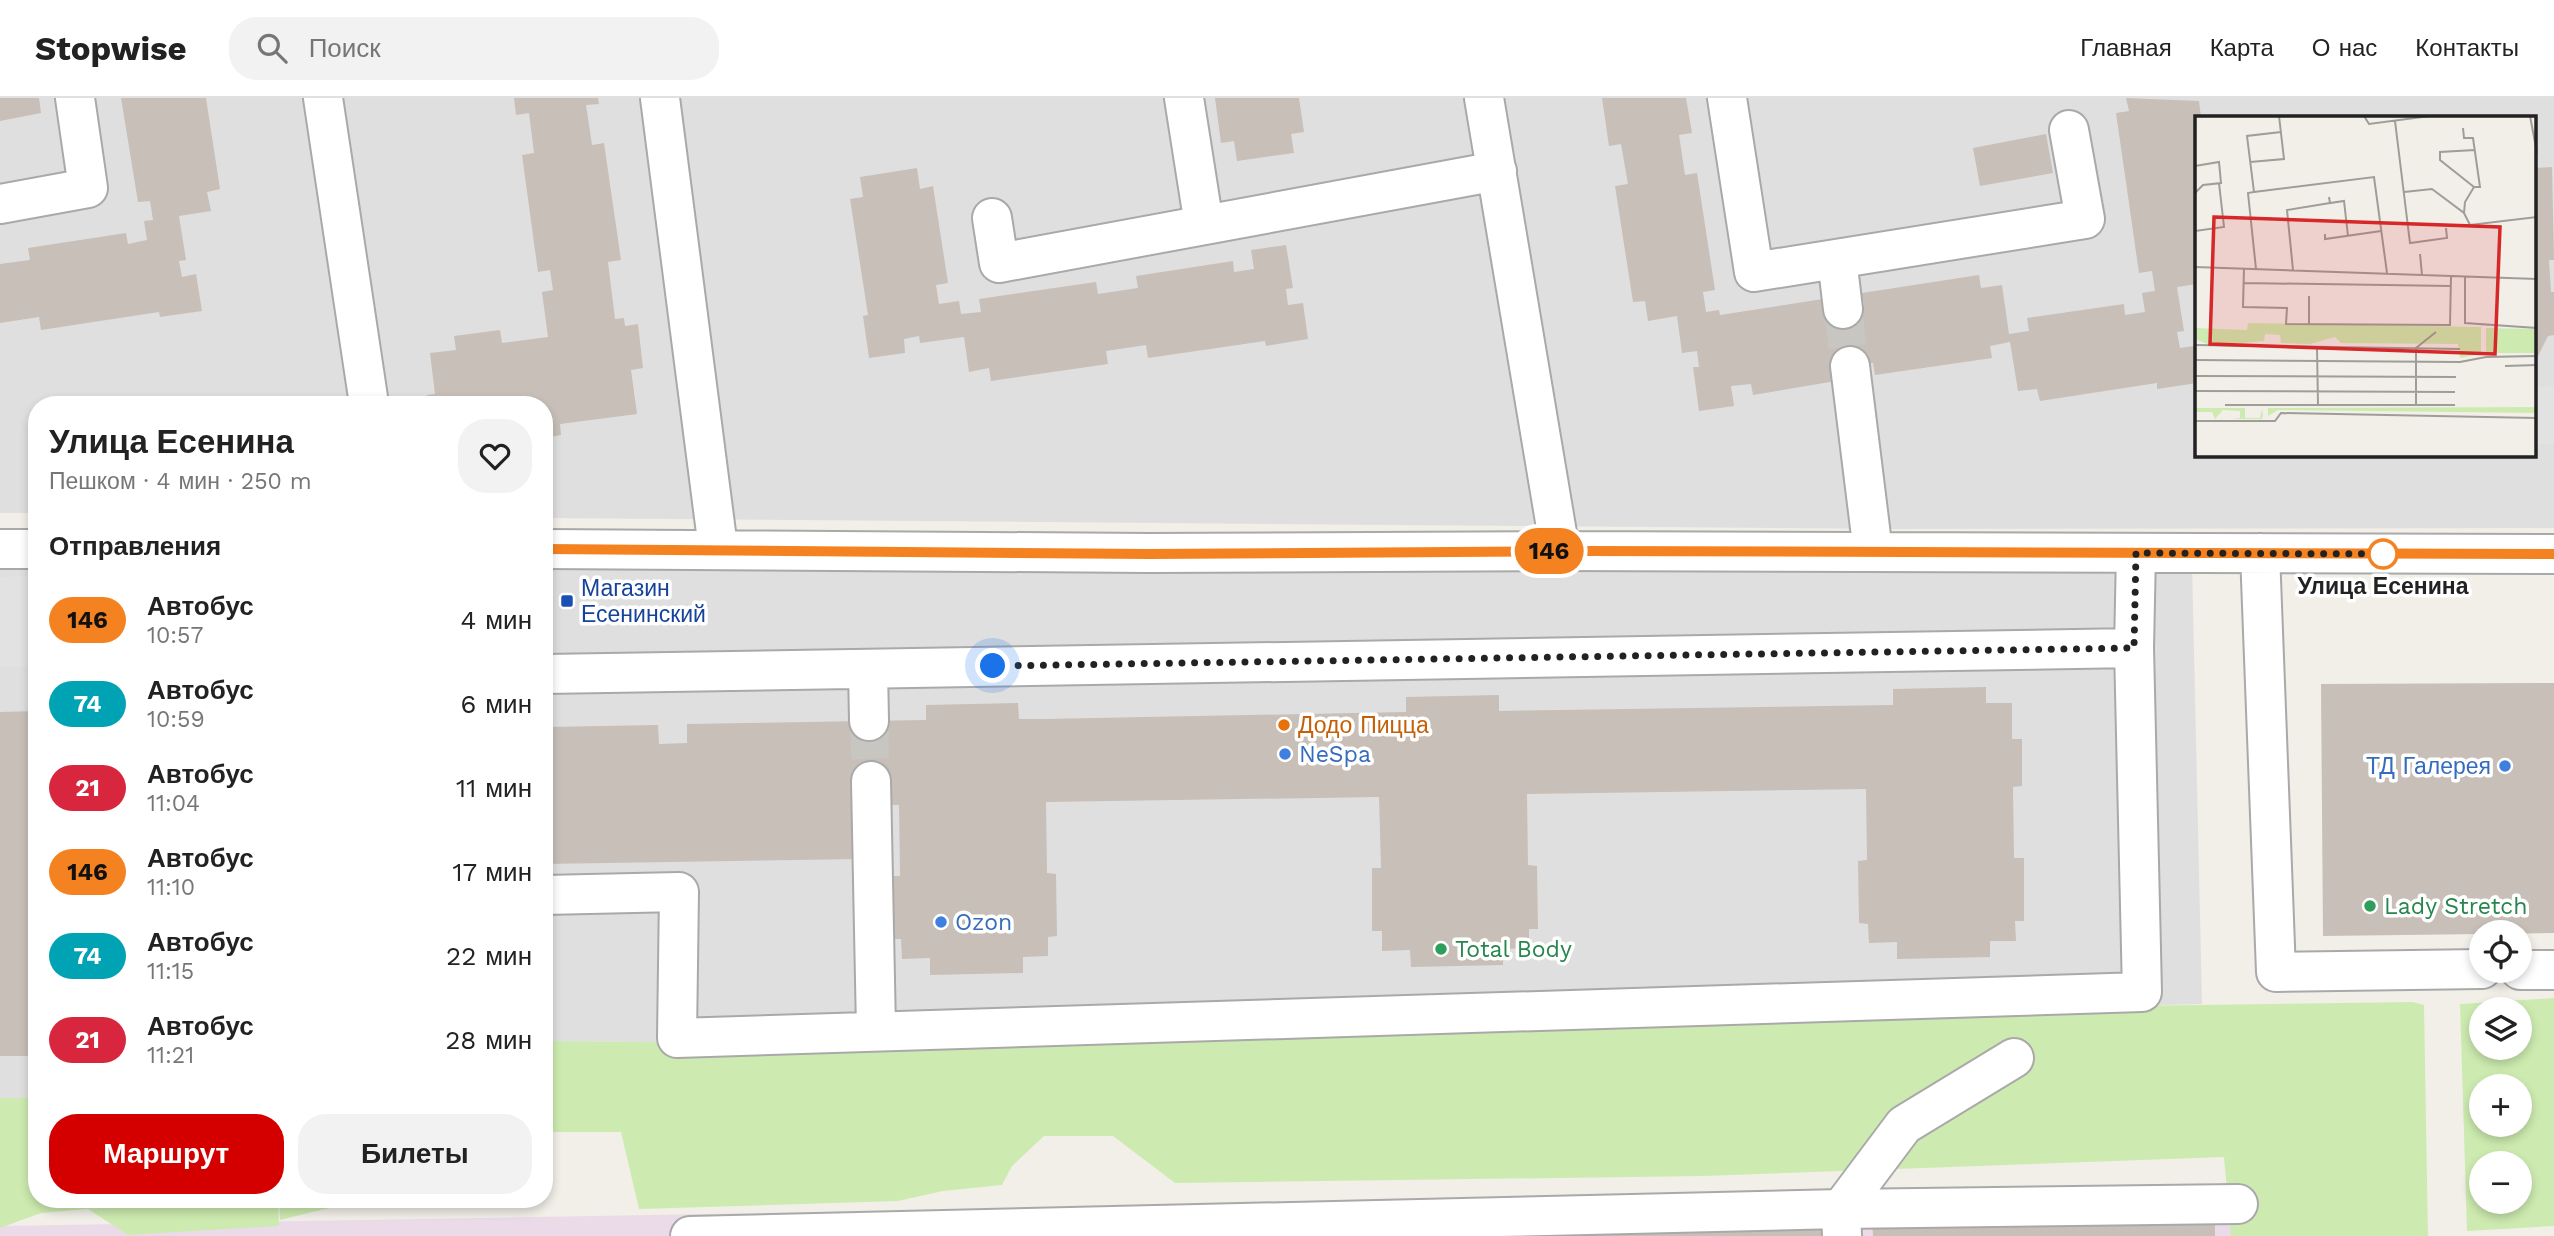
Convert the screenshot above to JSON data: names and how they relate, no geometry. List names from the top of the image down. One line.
{"places":{"other":["Улица Есенина","Додо Пицца","NeSpa","ТД Галерея","Lady Stretch","Ozon","Total Body"],"transit":["Магазин Есенинский"]},"lines":["bus line 146"],"page":{"header":"Stopwise","search":"Поиск","nav":["Главная","Карта","О нас","Контакты"],"on_map":"146","heading":[["Улица Есенина","Пешком · 4 мин · 250 m"],"Отправления"],"list":[{"mark":"146","name":"Автобус","note":"10:57","value":"4 мин"},{"mark":"74","name":"Автобус","note":"10:59","value":"6 мин"},{"mark":"21","name":"Автобус","note":"11:04","value":"11 мин"},{"mark":"146","name":"Автобус","note":"11:10","value":"17 мин"},{"mark":"74","name":"Автобус","note":"11:15","value":"22 мин"},{"mark":"21","name":"Автобус","note":"11:21","value":"28 мин"}],"map_buttons":["+","−"],"buttons":["Маршрут","Билеты"]}}
